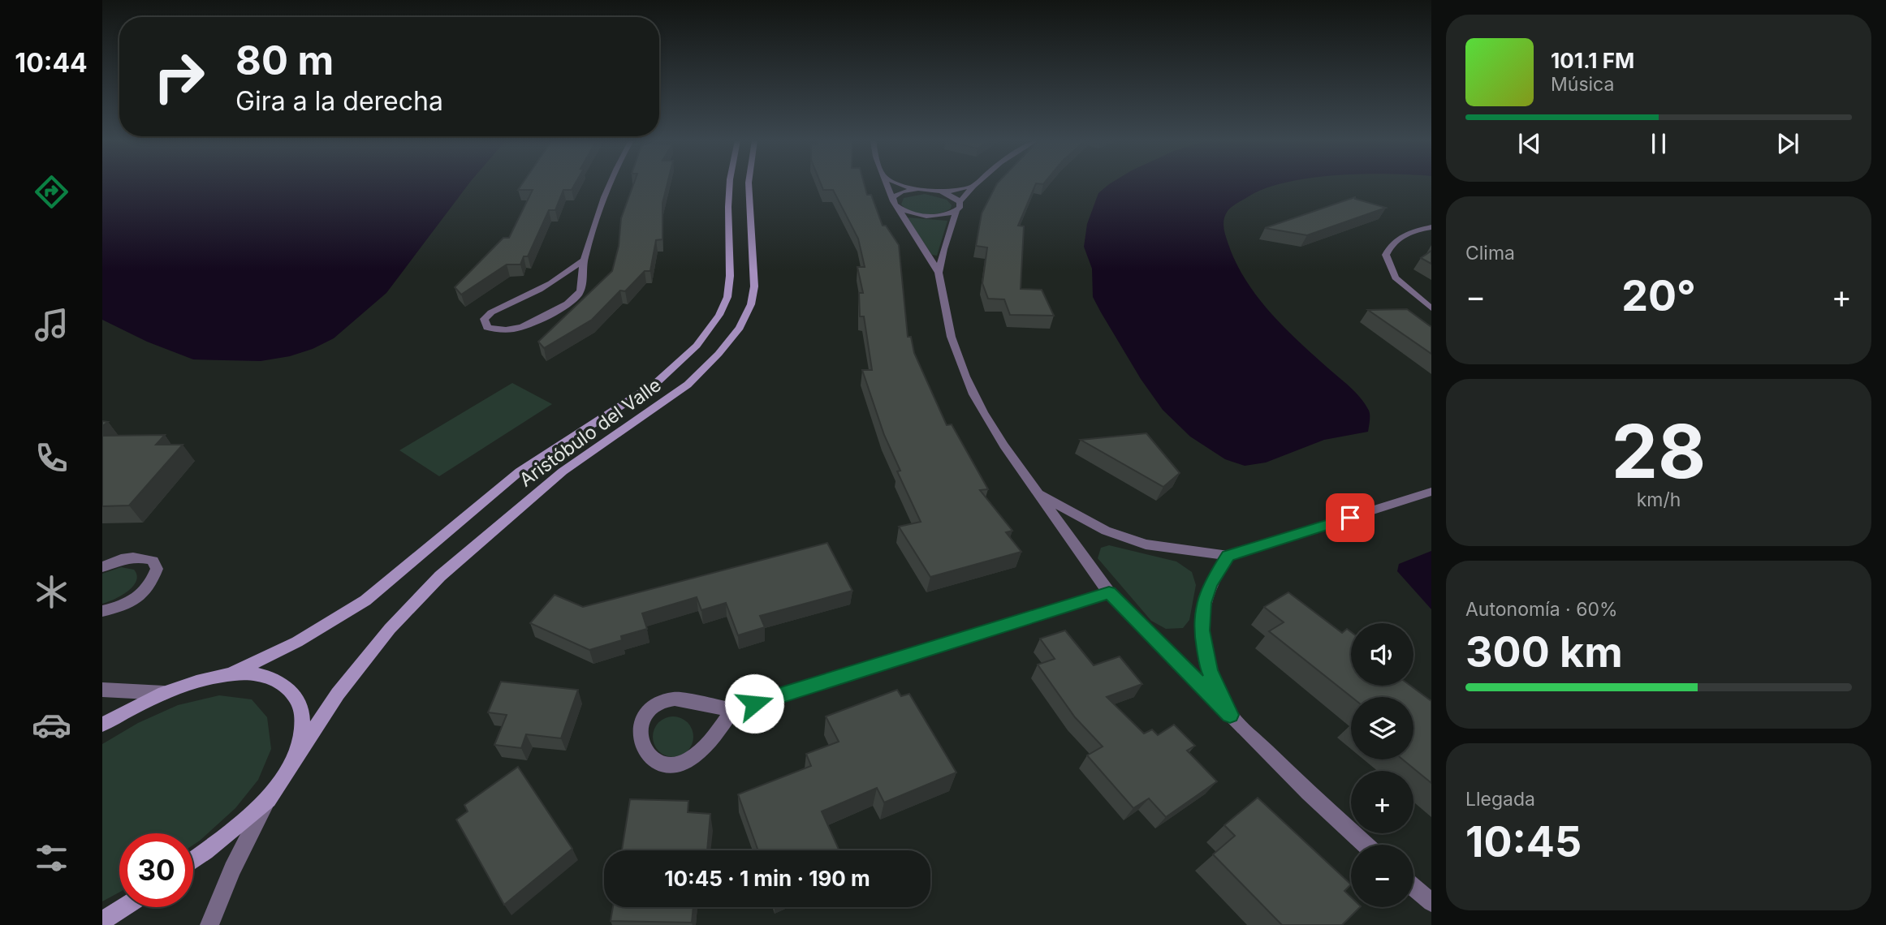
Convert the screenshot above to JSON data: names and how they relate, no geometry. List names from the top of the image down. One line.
{"streets":{"street":["Aristóbulo del Valle"]},"page":{"tabs":"10:44","turn":["80 m","Gira a la derecha"],"song":["101.1 FM","Música"],"tile":["Clima",["28","km/h"],["Autonomía · 60%","300 km"],["Llegada","10:45"]],"heat":["−","20°","+"],"map_buttons":["+","−"],"limit":"30","trip":"10:45 · 1 min · 190 m"}}
